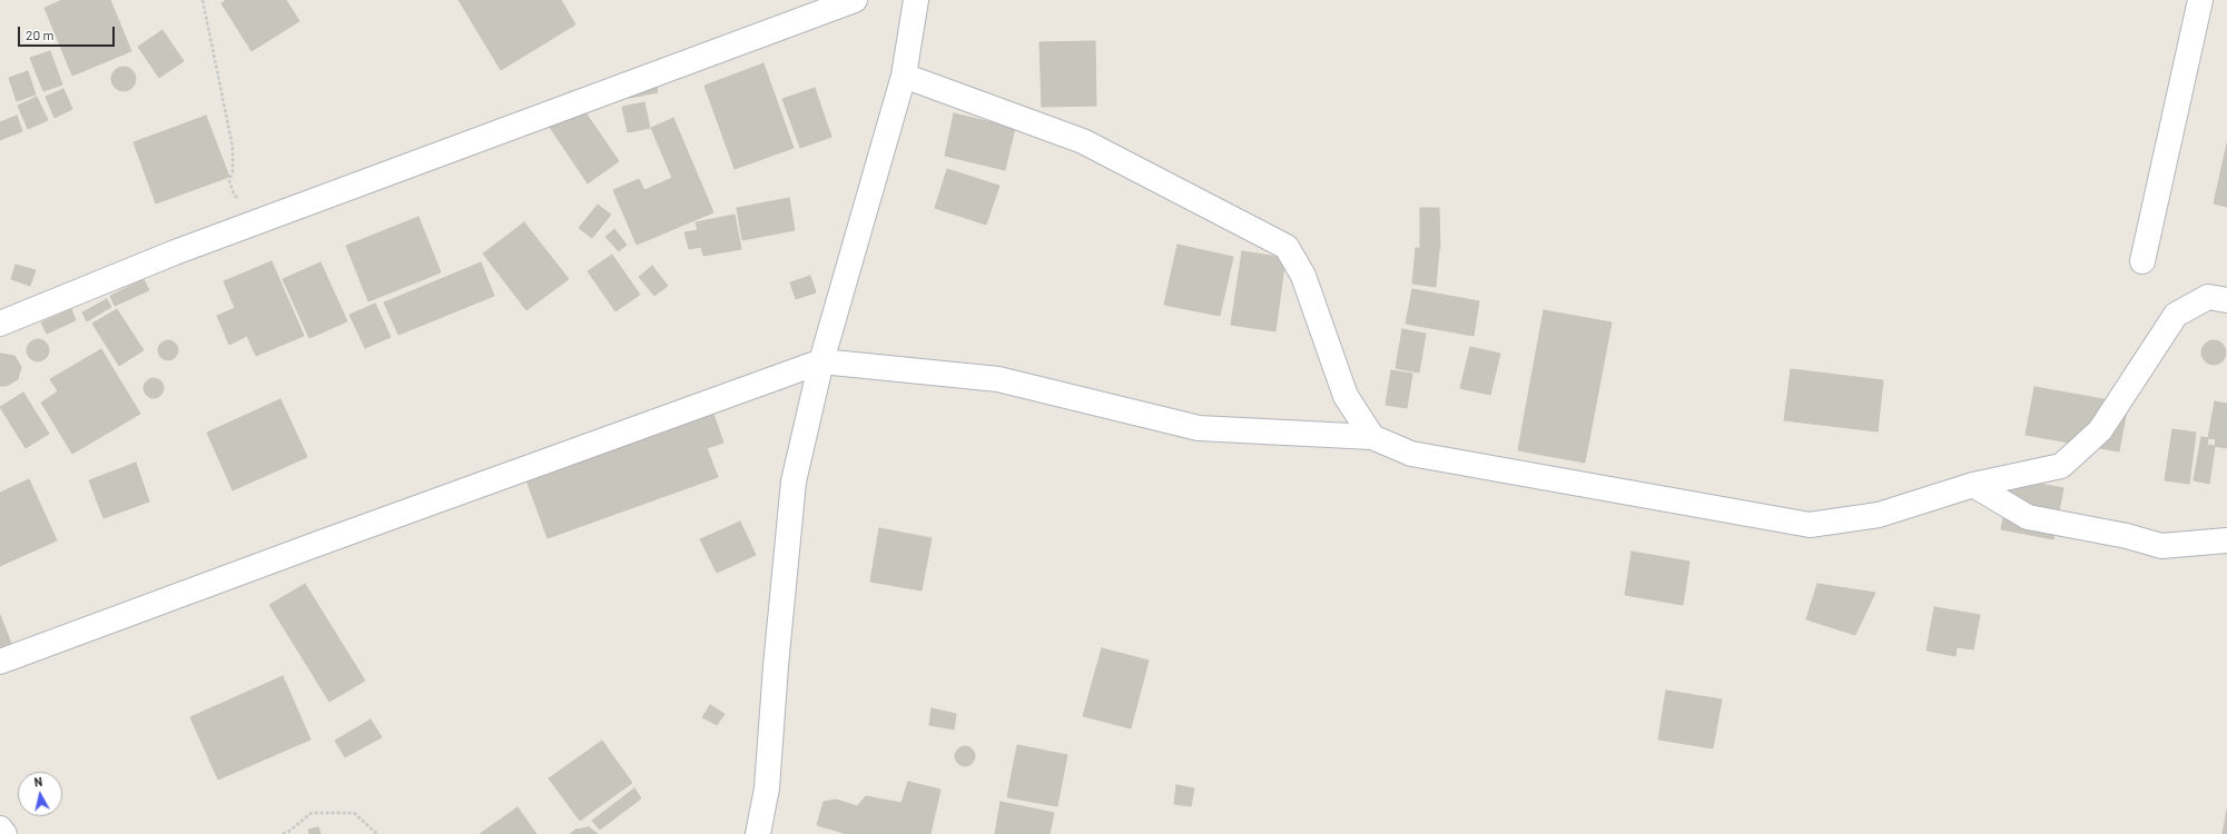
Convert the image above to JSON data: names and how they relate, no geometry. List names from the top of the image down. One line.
{"scale_bar":"20 m","north":"top"}
